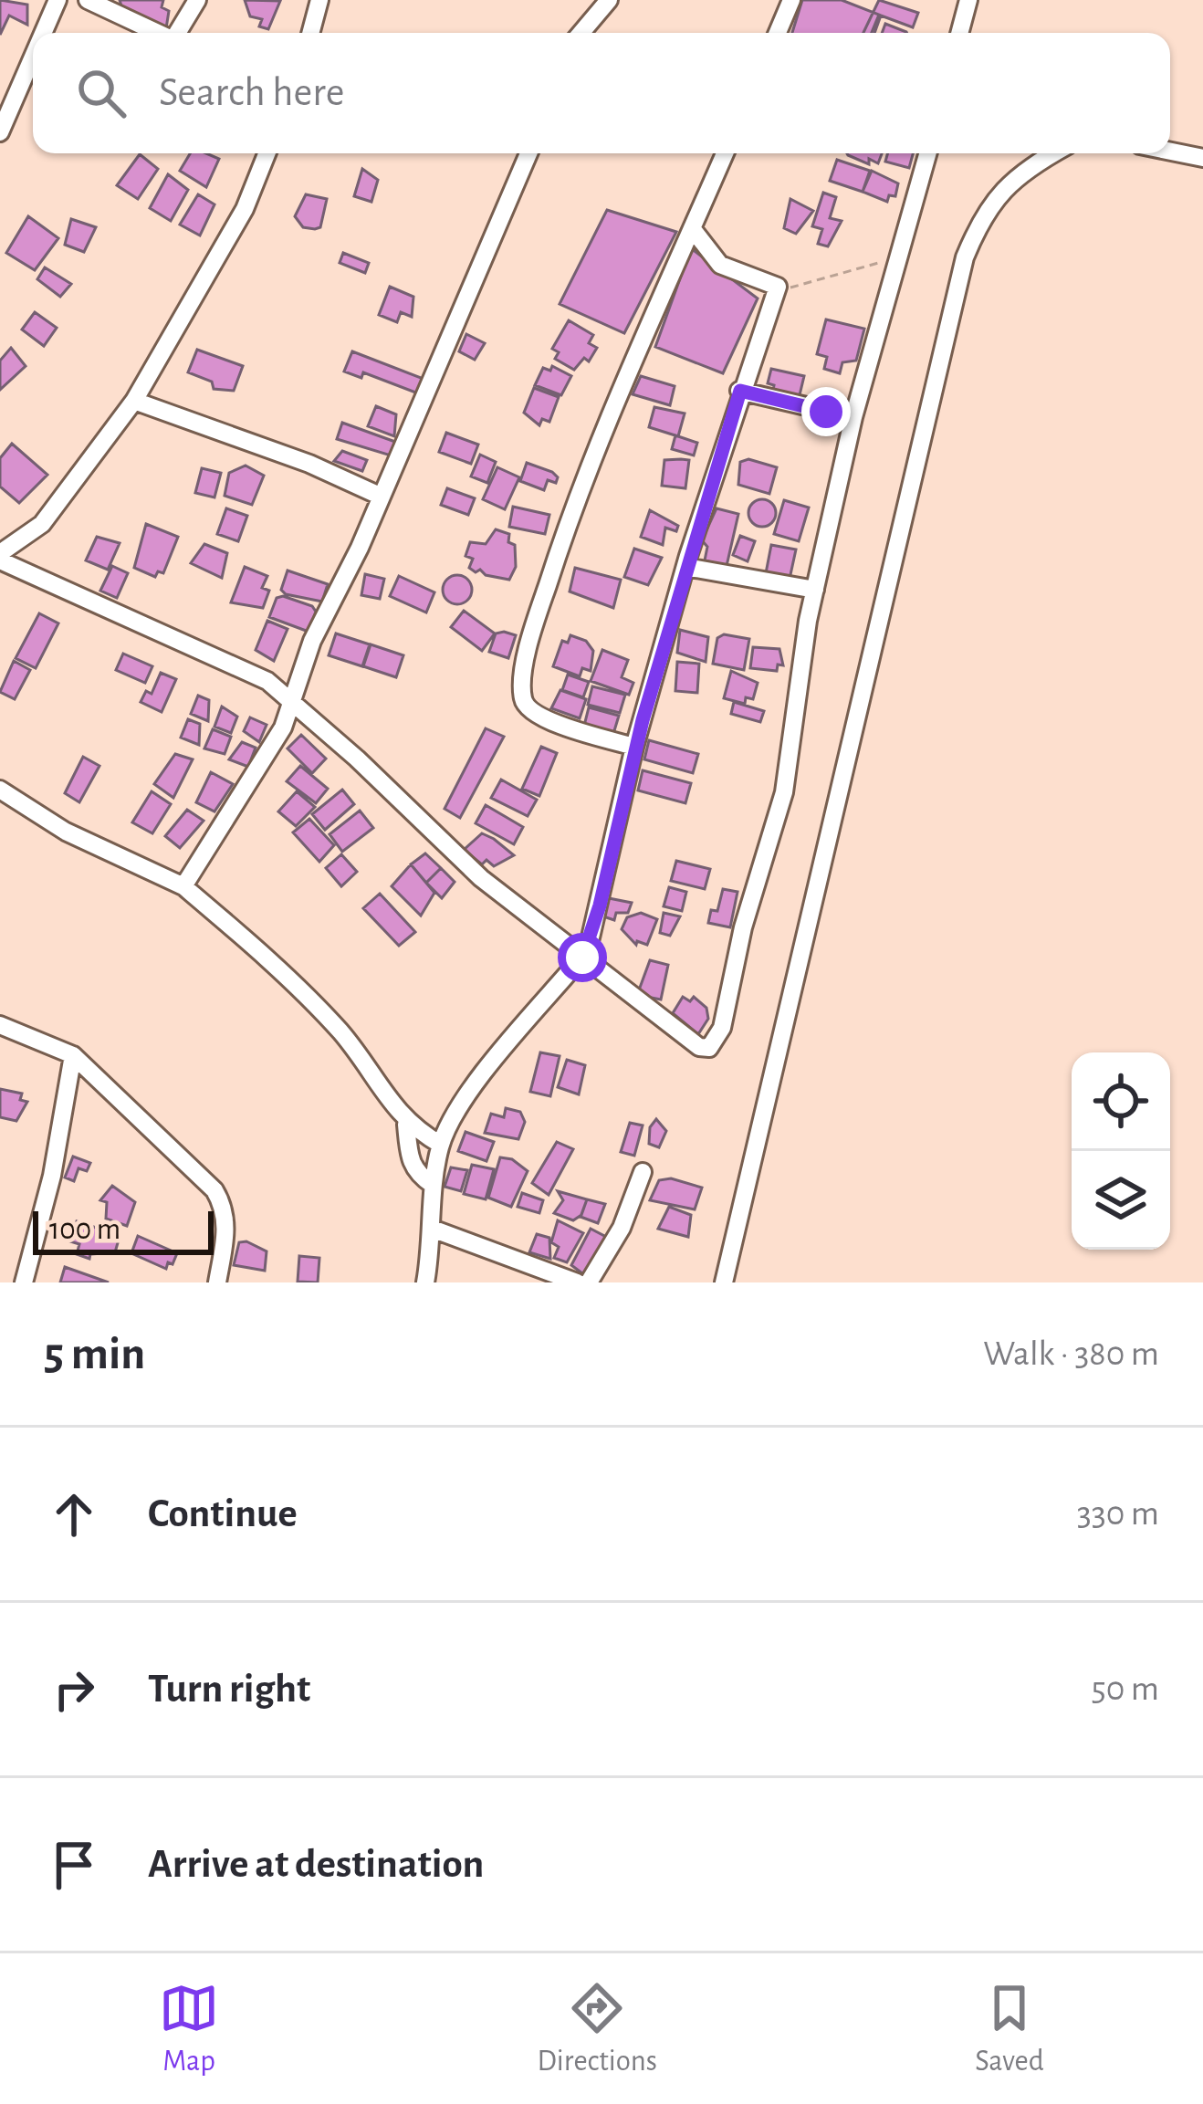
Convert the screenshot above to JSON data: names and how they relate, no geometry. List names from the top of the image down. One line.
{"scale_bar":"100 m","page":{"search":"Search here","scale":"100 m","heading":["5 min","Walk · 380 m"],"list":[["Continue","330 m"],["Turn right","50 m"],"Arrive at destination"],"nav":["Map","Directions","Saved"]}}
